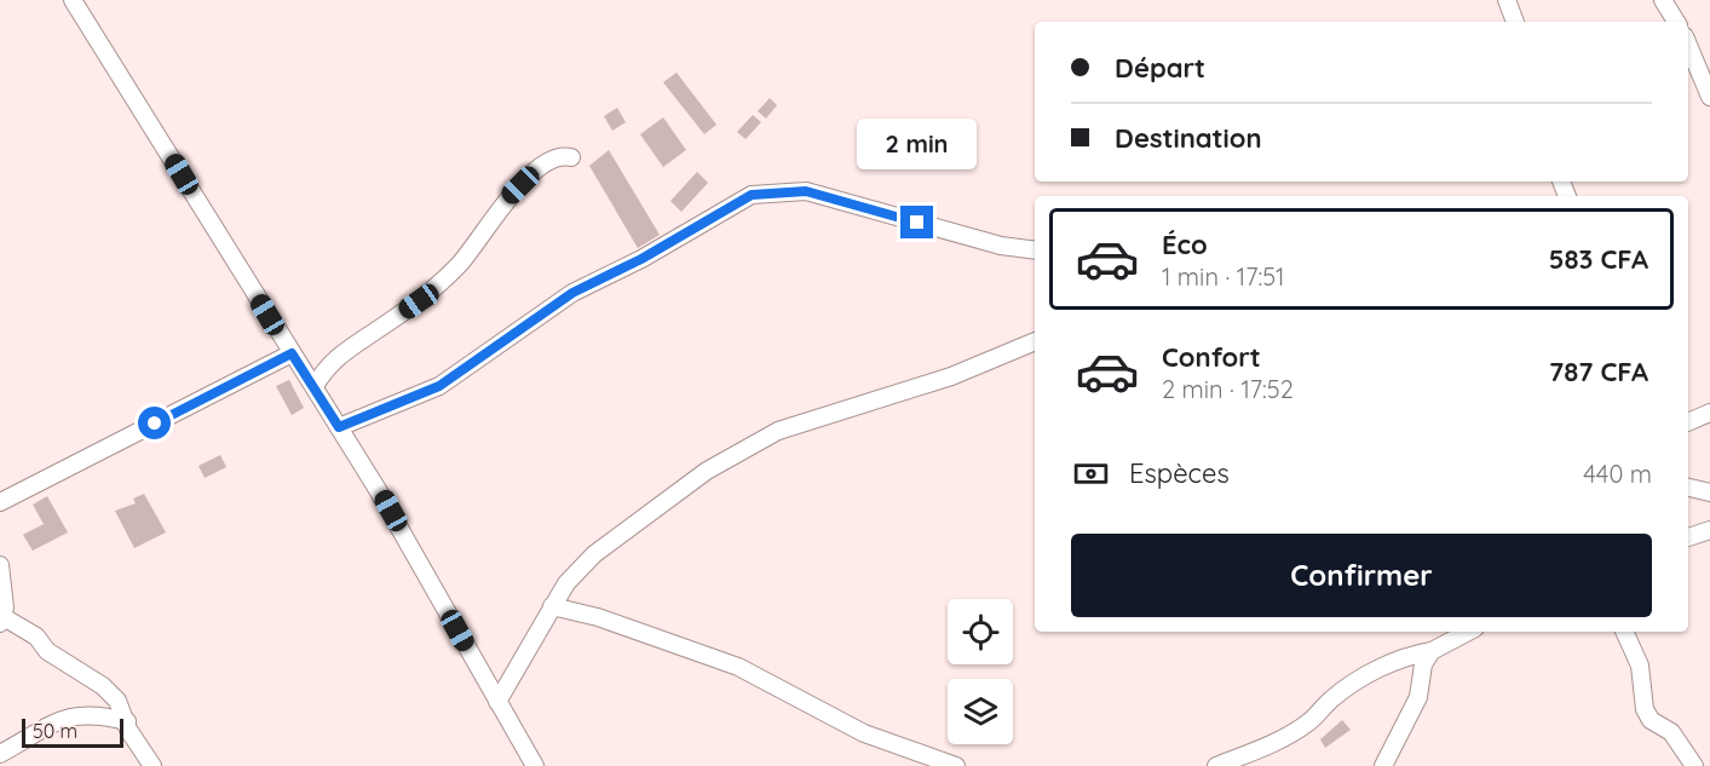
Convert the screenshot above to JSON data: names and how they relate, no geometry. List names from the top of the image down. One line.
{"scale_bar":"50 m","page":{"banner":["Départ","Destination"],"bubble":"2 min","list":[{"name":"Éco","note":"1 min · 17:51","value":"583 CFA"},{"name":"Confort","note":"2 min · 17:52","value":"787 CFA"}],"pay":["Espèces","440 m"],"buttons":"Confirmer","scale":"50 m"}}
